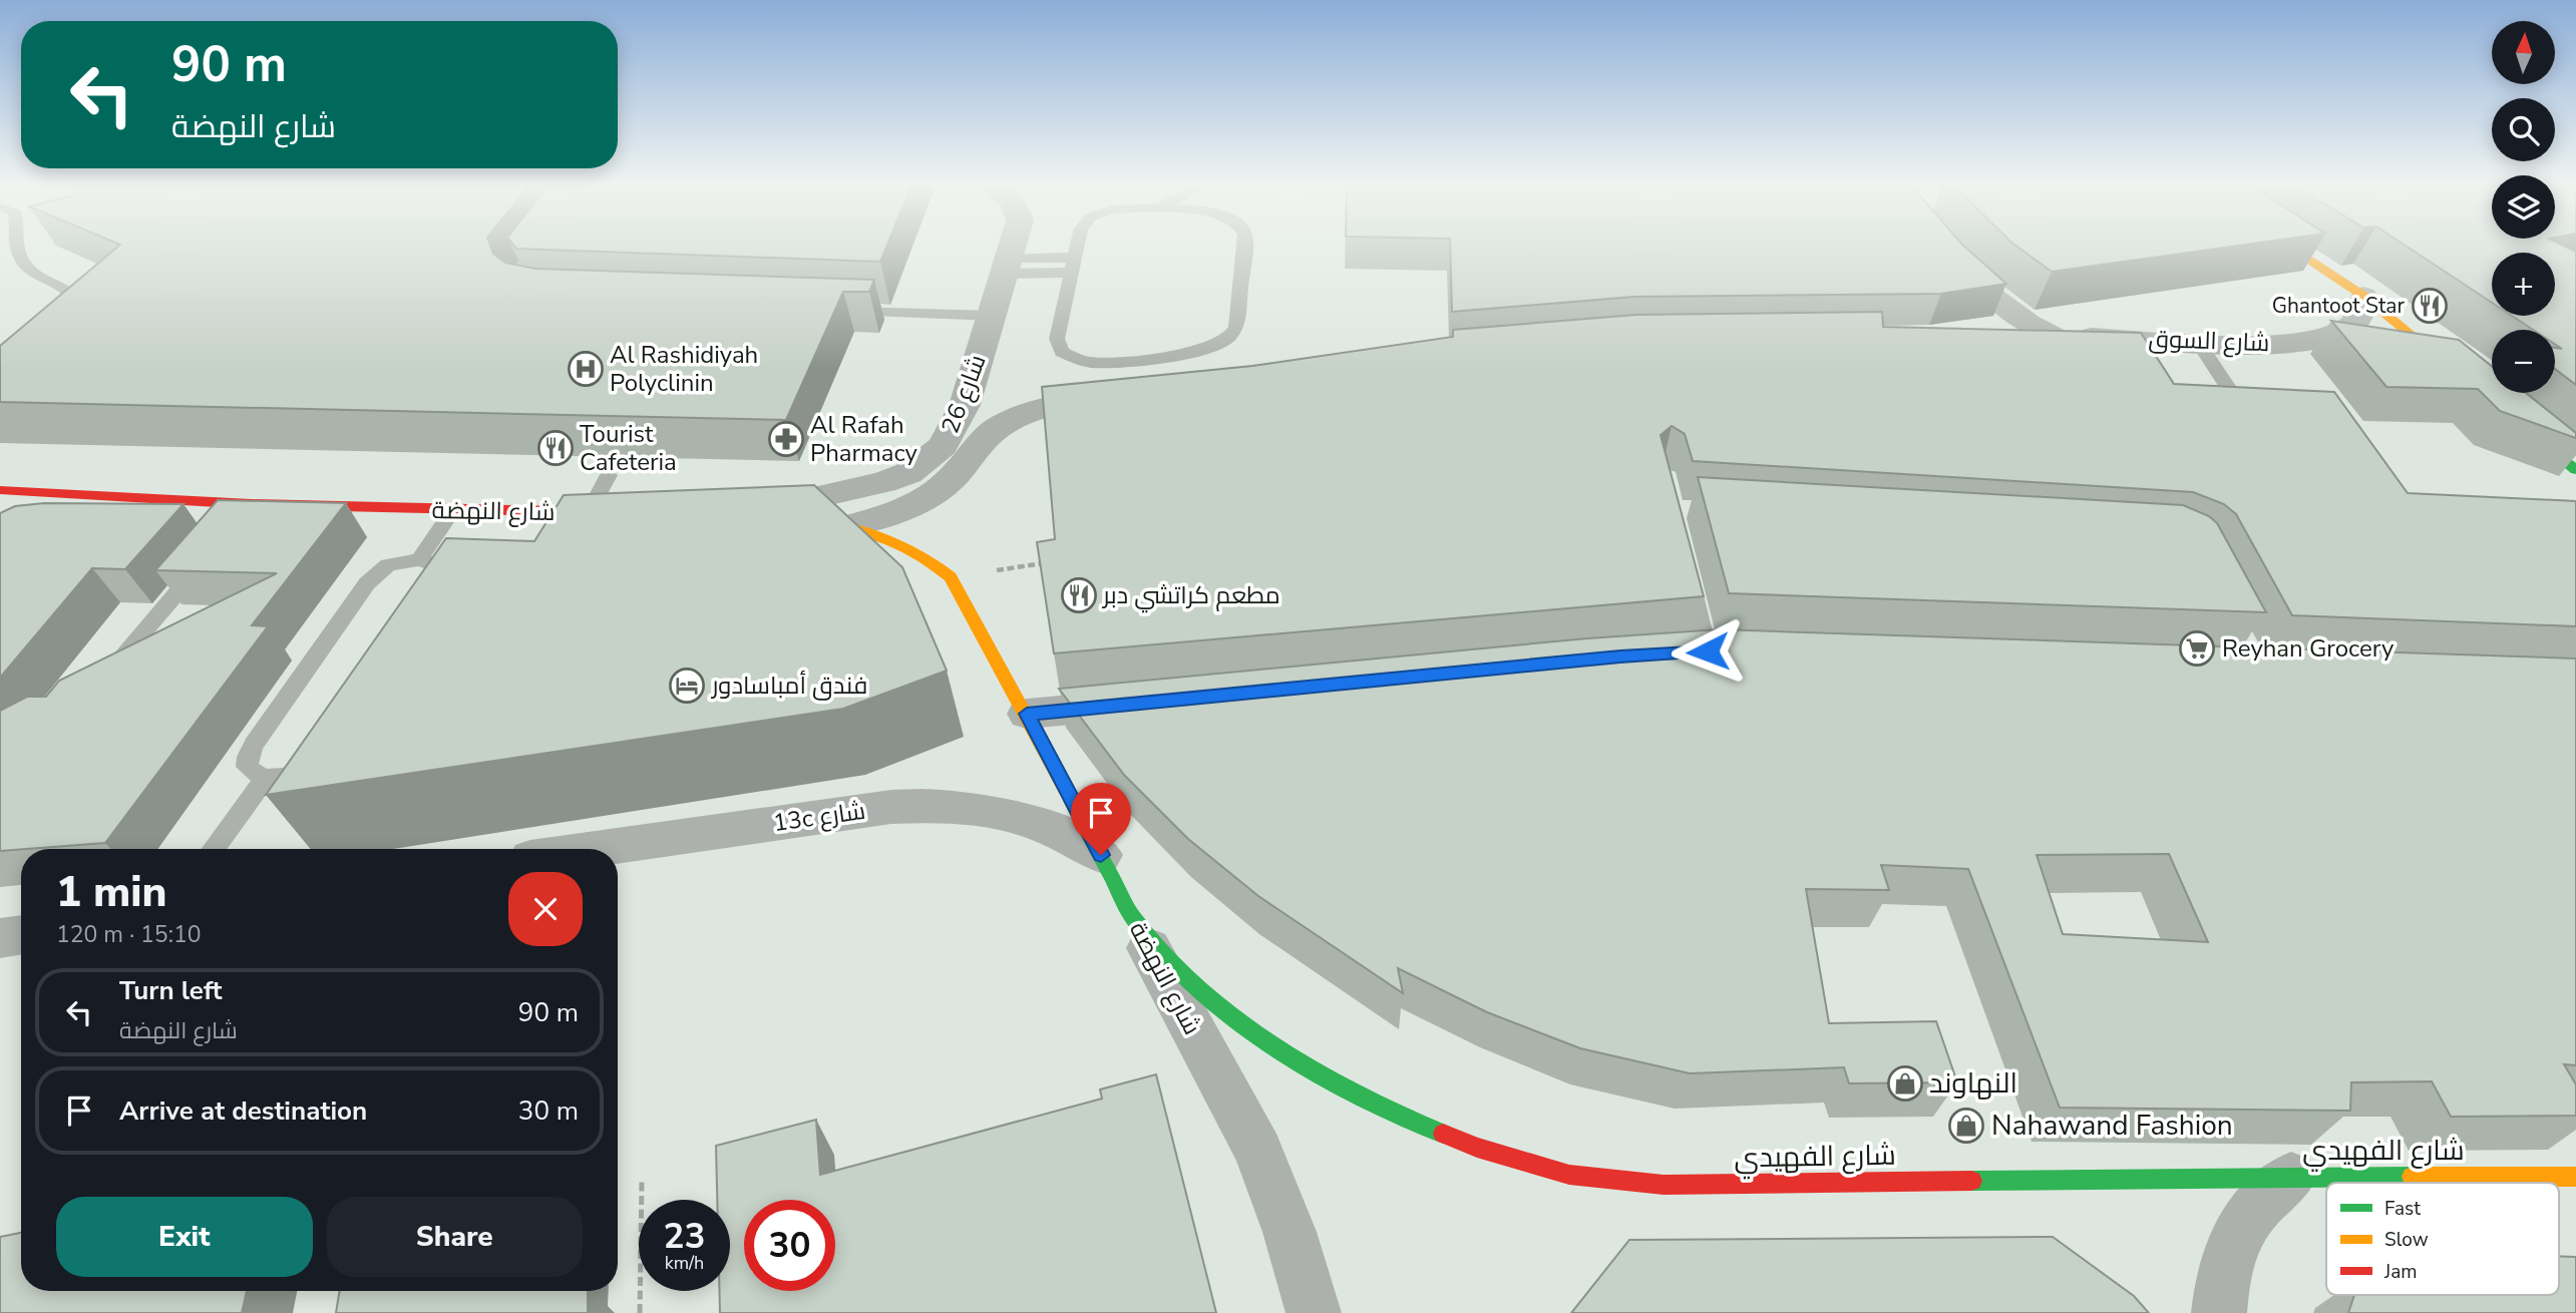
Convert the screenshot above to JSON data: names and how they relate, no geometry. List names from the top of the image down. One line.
{"streets":{"street":["شارع السوق","شارع 26","شارع النهضة","13c شارع","شارع الفهيدي"]},"crossings":[["شارع 26","شارع النهضة"],["شارع النهضة","13c شارع"],["شارع النهضة","شارع الفهيدي"]],"places":{"restaurant":["Ghantoot Star","Tourist Cafeteria","مطعم كراتشي دبر"],"hospital":["Al Rashidiyah Polyclinin"],"pharmacy":["Al Rafah Pharmacy"],"supermarket":["Reyhan Grocery"],"hotel":["فندق أمباسادور"],"shop":["النهاوند","Nahawand Fashion"]},"legend":["Fast","Slow","Jam"],"north":"top","page":{"map_buttons":["+","−"],"turn":["90 m","شارع النهضة"],"heading":["1 min","120 m · 15:10"],"list":[{"name":"Turn left","note":"شارع النهضة","value":"90 m"},{"name":"Arrive at destination","value":"30 m"}],"buttons":["Exit","Share"],"speed":"23 km/h","limit":"30"}}
